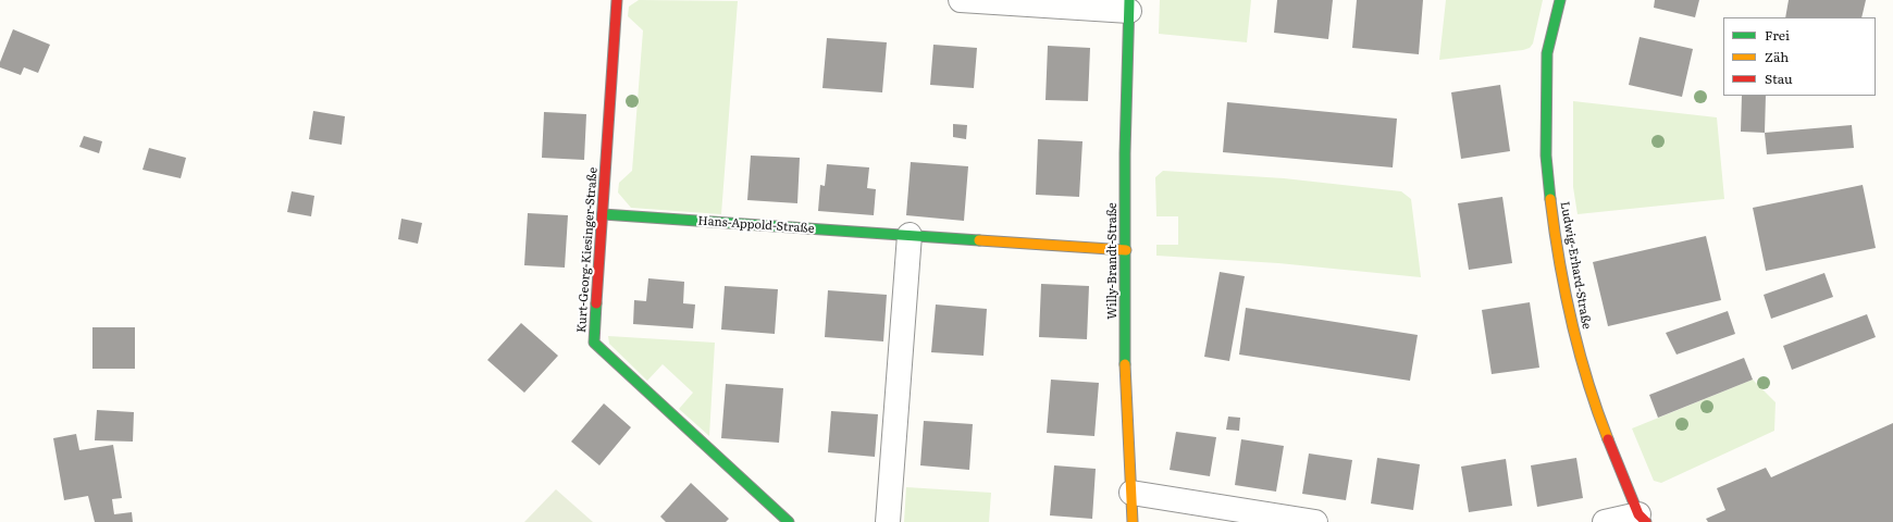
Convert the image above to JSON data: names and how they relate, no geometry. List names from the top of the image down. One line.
{"streets":{"street":["Hans-Appold-Straße","Kurt-Georg-Kiesinger-Straße","Willy-Brandt-Straße","Ludwig-Erhard-Straße"]},"crossings":[["Hans-Appold-Straße","Kurt-Georg-Kiesinger-Straße"],["Hans-Appold-Straße","Willy-Brandt-Straße"]],"legend":["Frei","Zäh","Stau"]}
